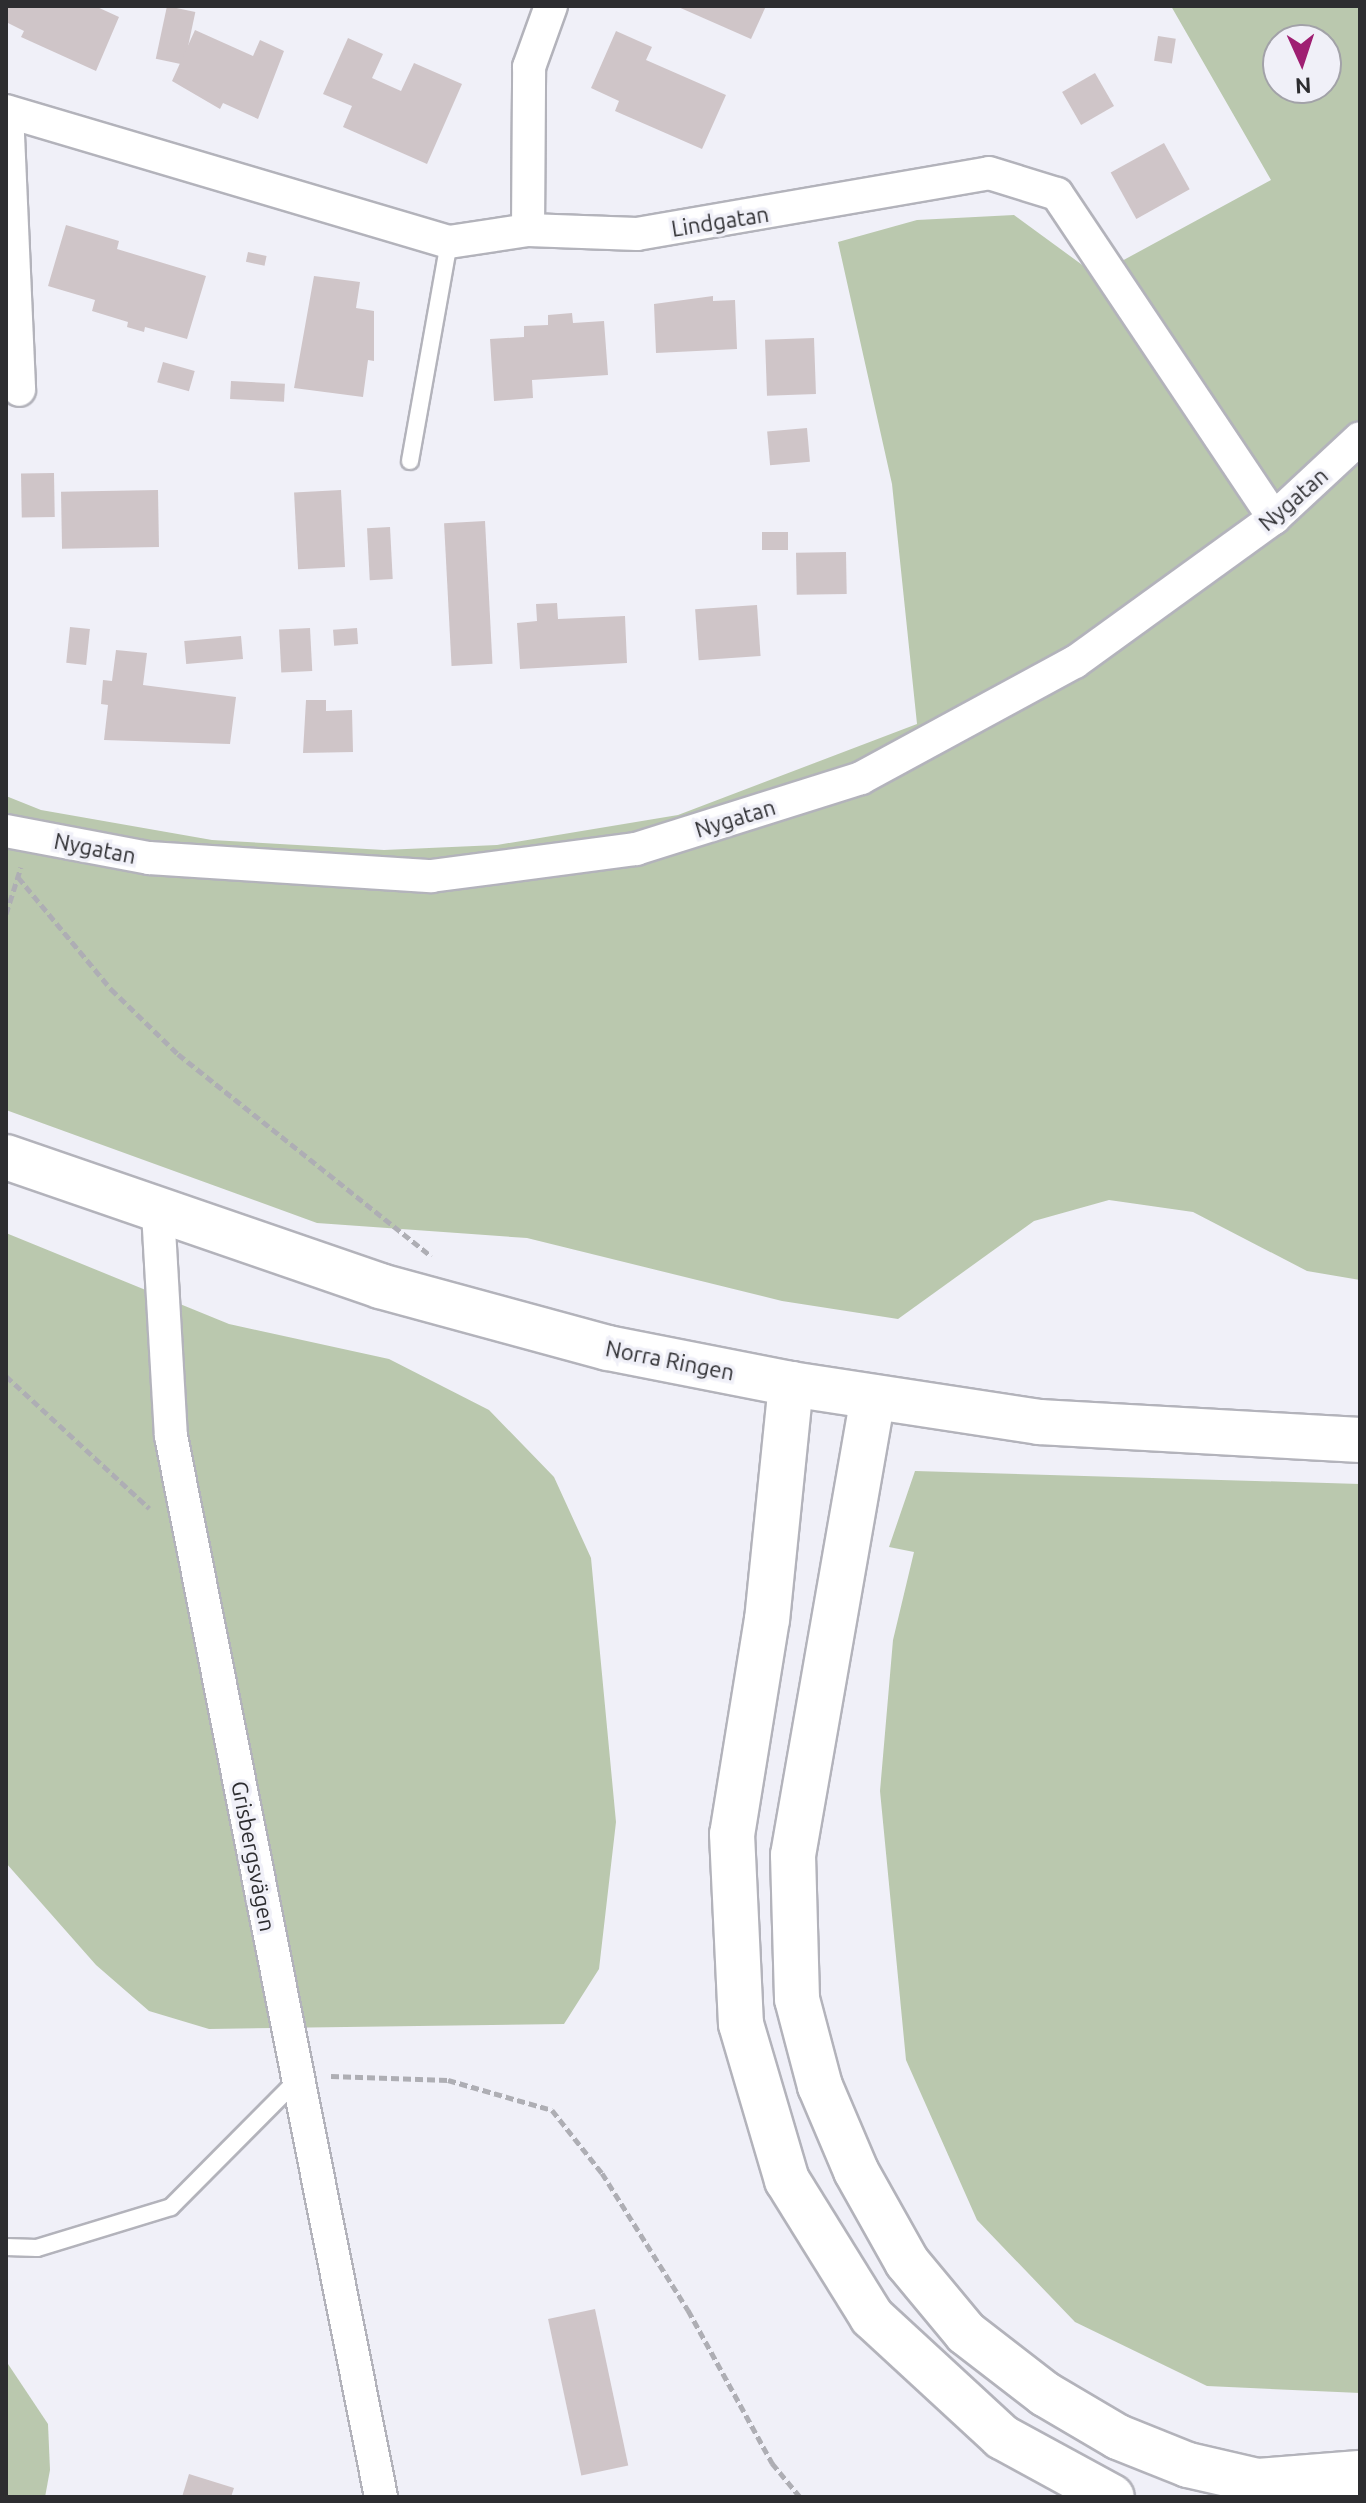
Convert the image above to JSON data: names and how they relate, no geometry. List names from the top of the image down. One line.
{"streets":{"main road":["Norra Ringen"],"street":["Lindgatan","Nygatan","Grisbergsvägen"]},"crossings":[["Lindgatan","Nygatan"],["Norra Ringen","Grisbergsvägen"]],"north":"bottom"}
